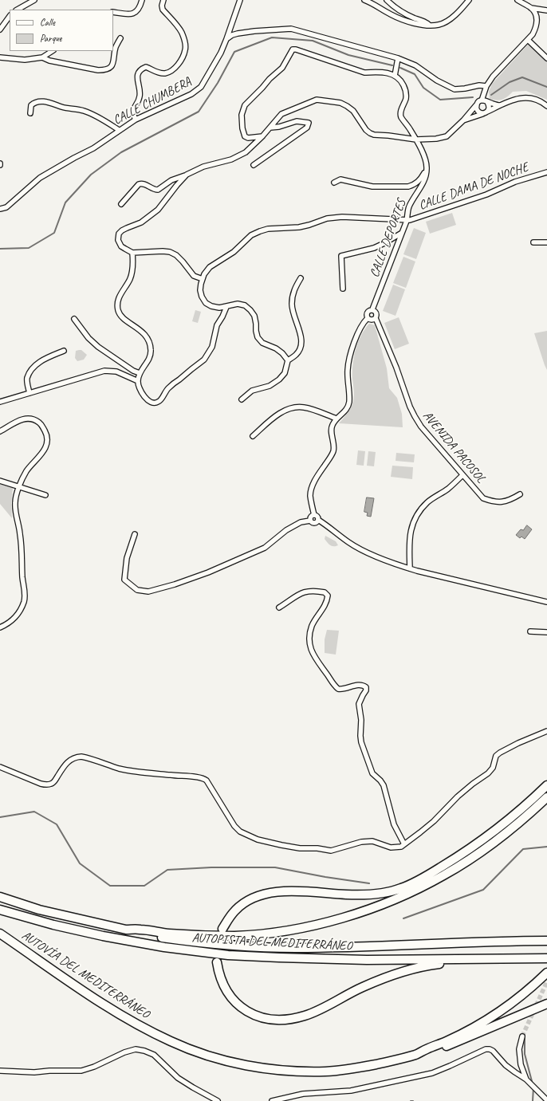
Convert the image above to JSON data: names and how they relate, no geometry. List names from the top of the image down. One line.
{"streets":{"highway":["AUTOPISTA DEL MEDITERRÁNEO","AUTOVÍA DEL MEDITERRÁNEO"],"street":["CALLE CHUMBERA","CALLE DAMA DE NOCHE","CALLE DEPORTES","AVENIDA PACOSOL"]},"crossings":[["CALLE DAMA DE NOCHE","CALLE DEPORTES"],["CALLE DEPORTES","AVENIDA PACOSOL"]],"legend":["Calle","Parque"]}
